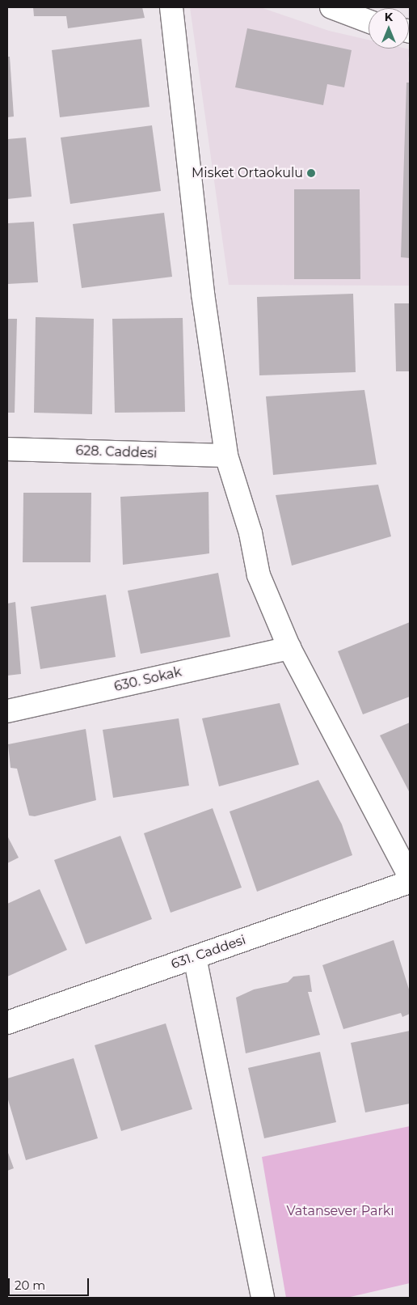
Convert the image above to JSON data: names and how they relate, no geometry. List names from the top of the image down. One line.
{"streets":{"street":["628. Caddesi","630. Sokak","631. Caddesi"]},"parks":["Vatansever Parkı"],"places":["Misket Ortaokulu"],"scale_bar":"20 m","north":"top"}
